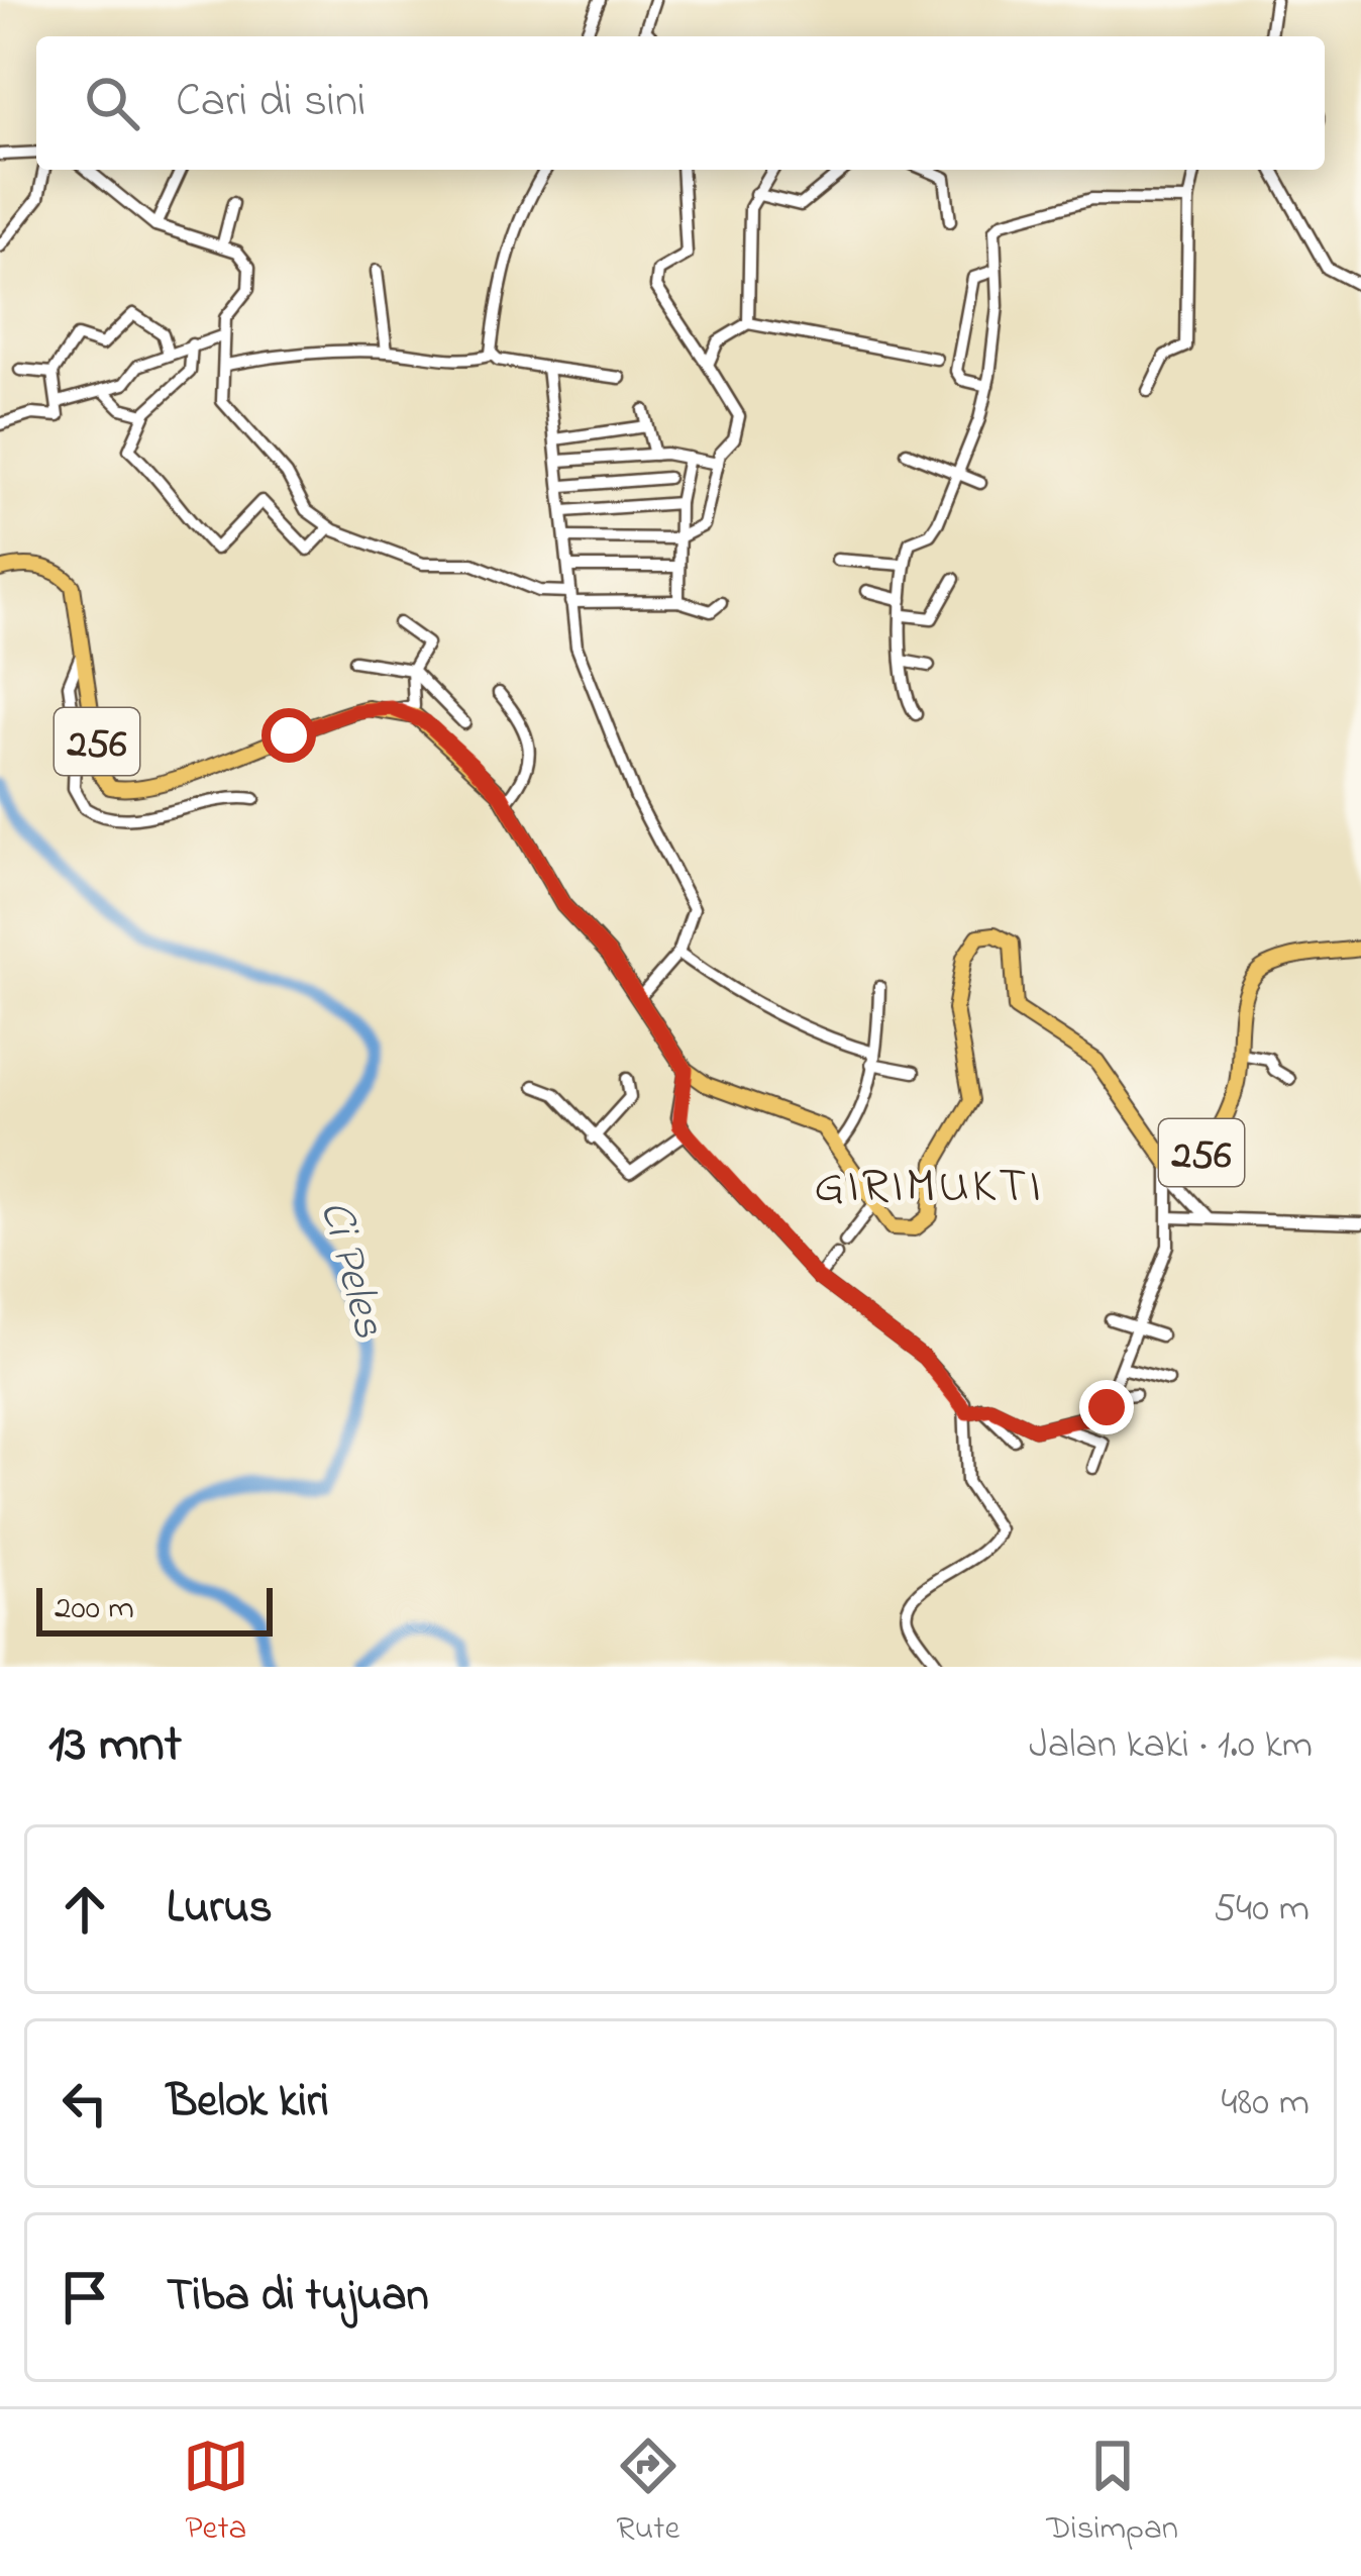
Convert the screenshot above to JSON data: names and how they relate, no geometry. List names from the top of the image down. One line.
{"streets":{"main road":["256"]},"districts":["GIRIMUKTI"],"water":["Ci Peles"],"scale_bar":"200 m","page":{"search":"Cari di sini","scale":"200 m","heading":["13 mnt","Jalan kaki · 1.0 km"],"list":[["Lurus","540 m"],["Belok kiri","480 m"],"Tiba di tujuan"],"nav":["Peta","Rute","Disimpan"]}}
